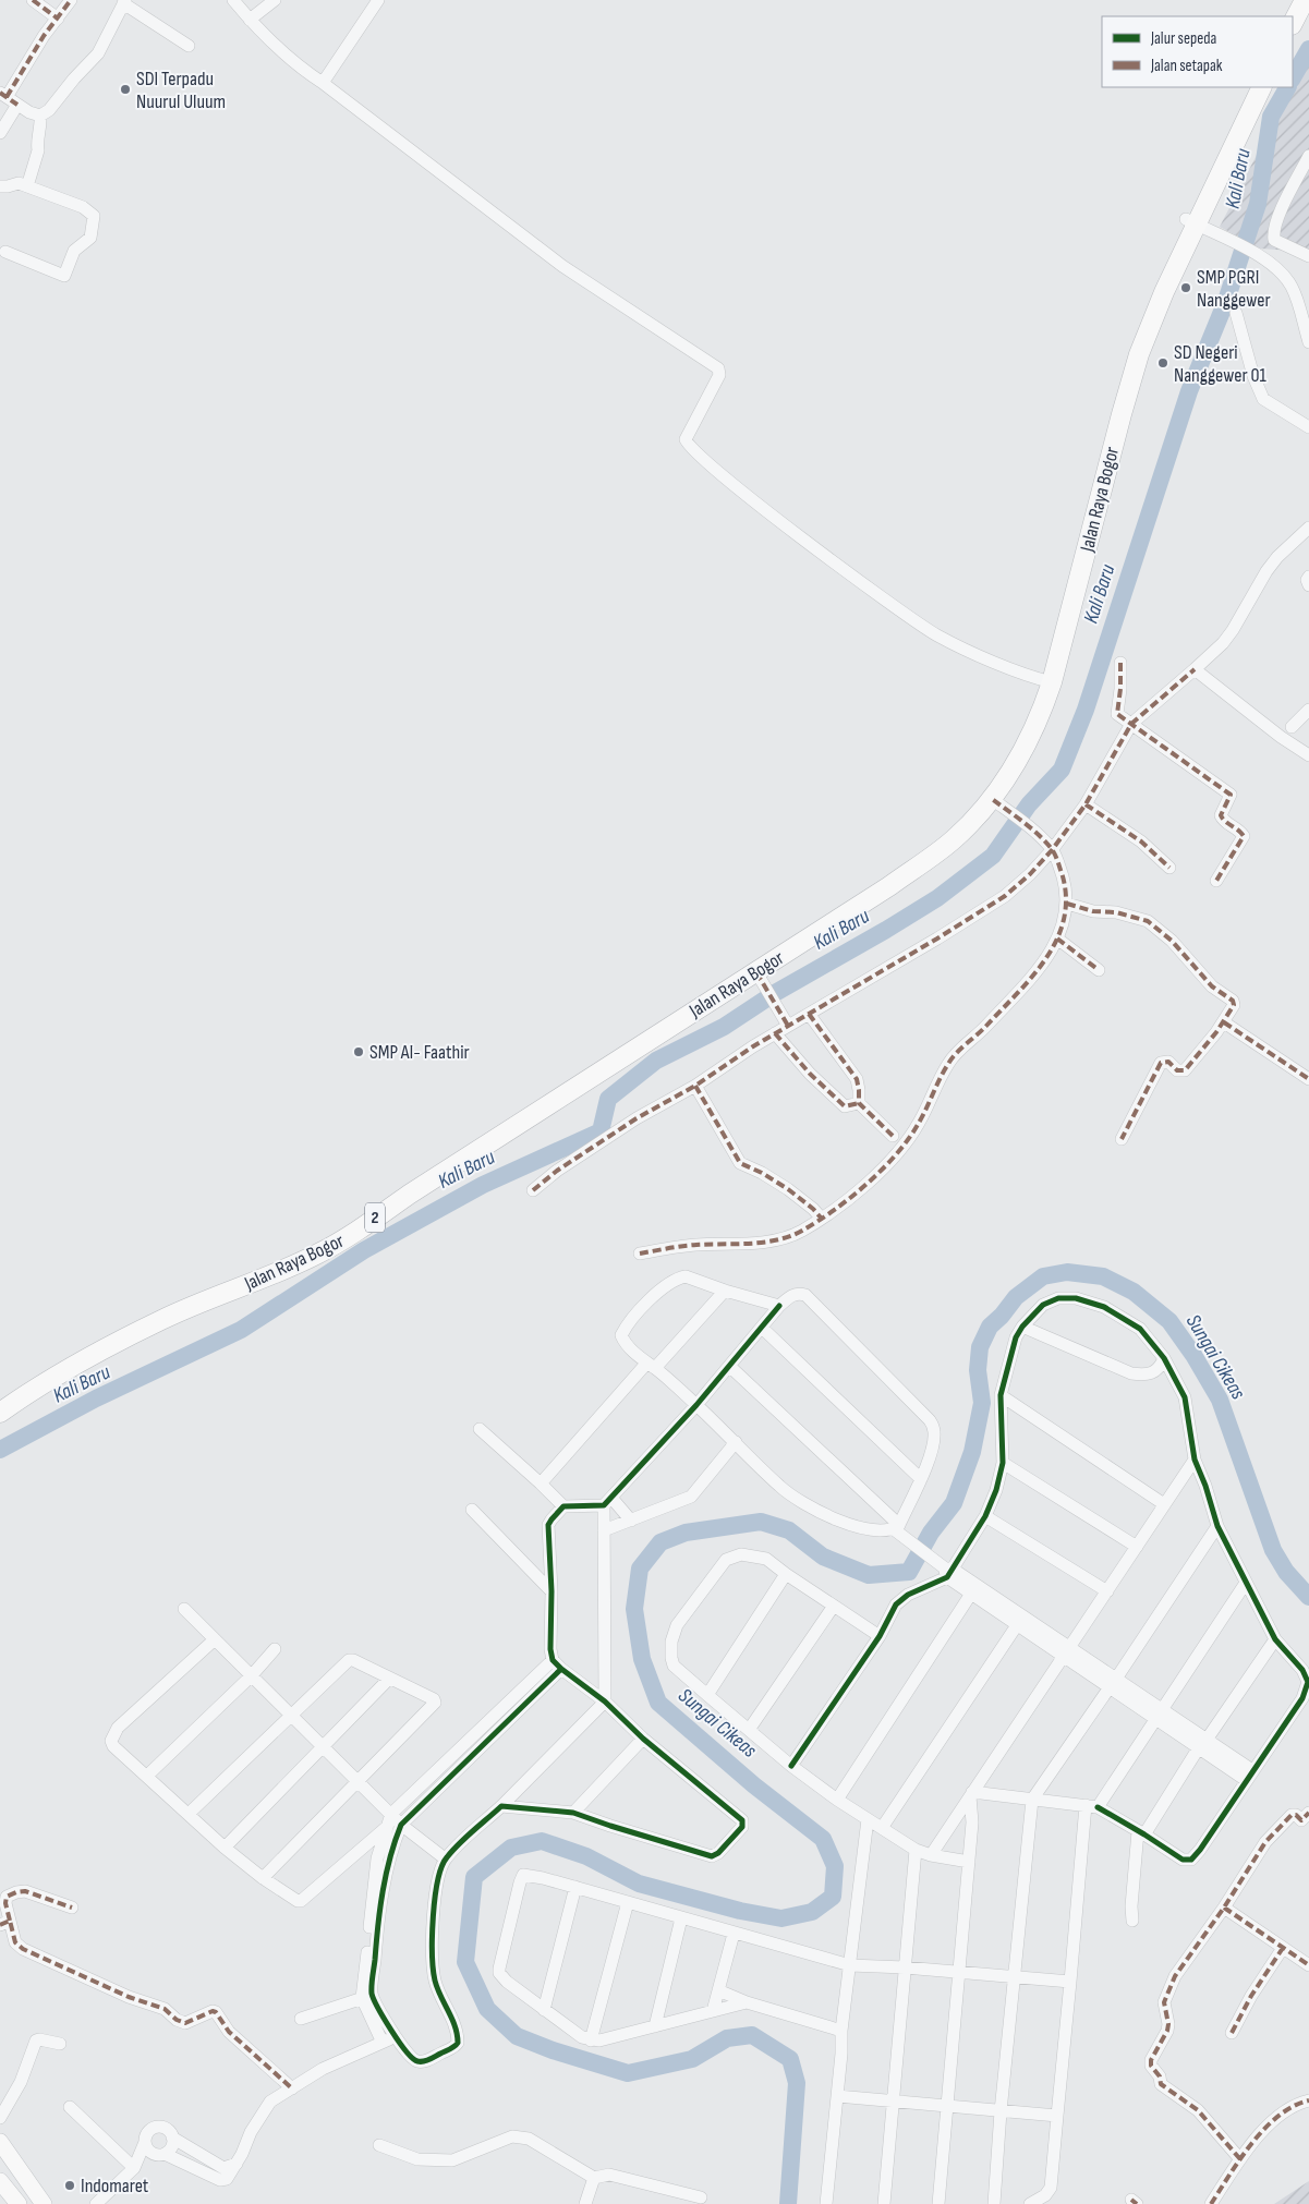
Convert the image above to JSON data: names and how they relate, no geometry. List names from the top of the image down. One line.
{"streets":{"highway":["Jalan Raya Bogor","2"]},"water":["Kali Baru","Sungai Cikeas"],"places":["SDI Terpadu Nuurul Uluum","SMP PGRI Nanggewer","SD Negeri Nanggewer 01","SMP Al- Faathir","Indomaret"],"legend":["Jalur sepeda","Jalan setapak"]}
